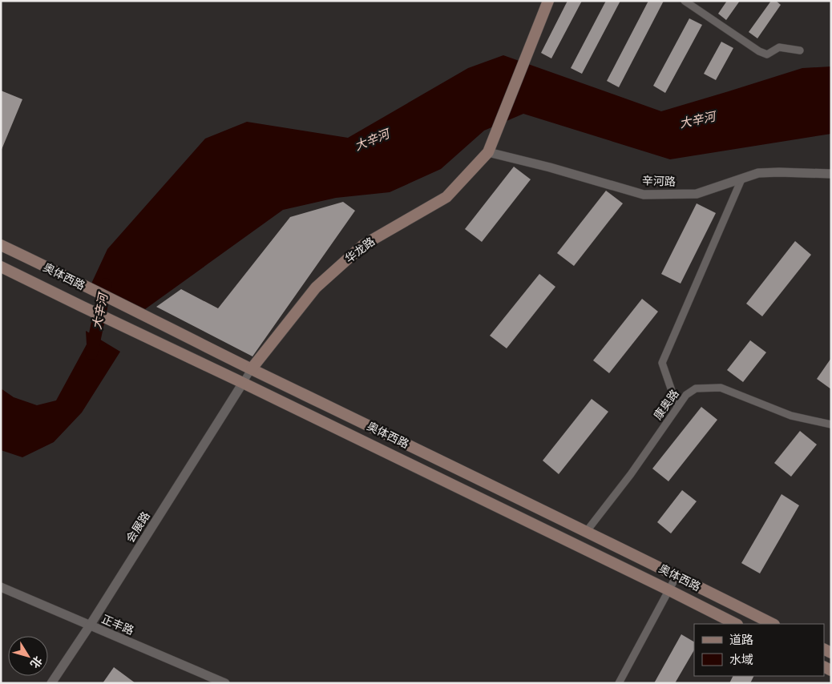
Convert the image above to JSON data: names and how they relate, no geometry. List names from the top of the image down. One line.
{"streets":{"main road":["华龙路","奥体西路"],"street":["辛河路","康奥路","会展路","正丰路"]},"crossings":[["辛河路","华龙路"],["华龙路","奥体西路"],["奥体西路","康奥路"],["奥体西路","会展路"],["会展路","正丰路"]],"water":["大辛河"],"legend":["道路","水域"],"north":"bottom right"}
